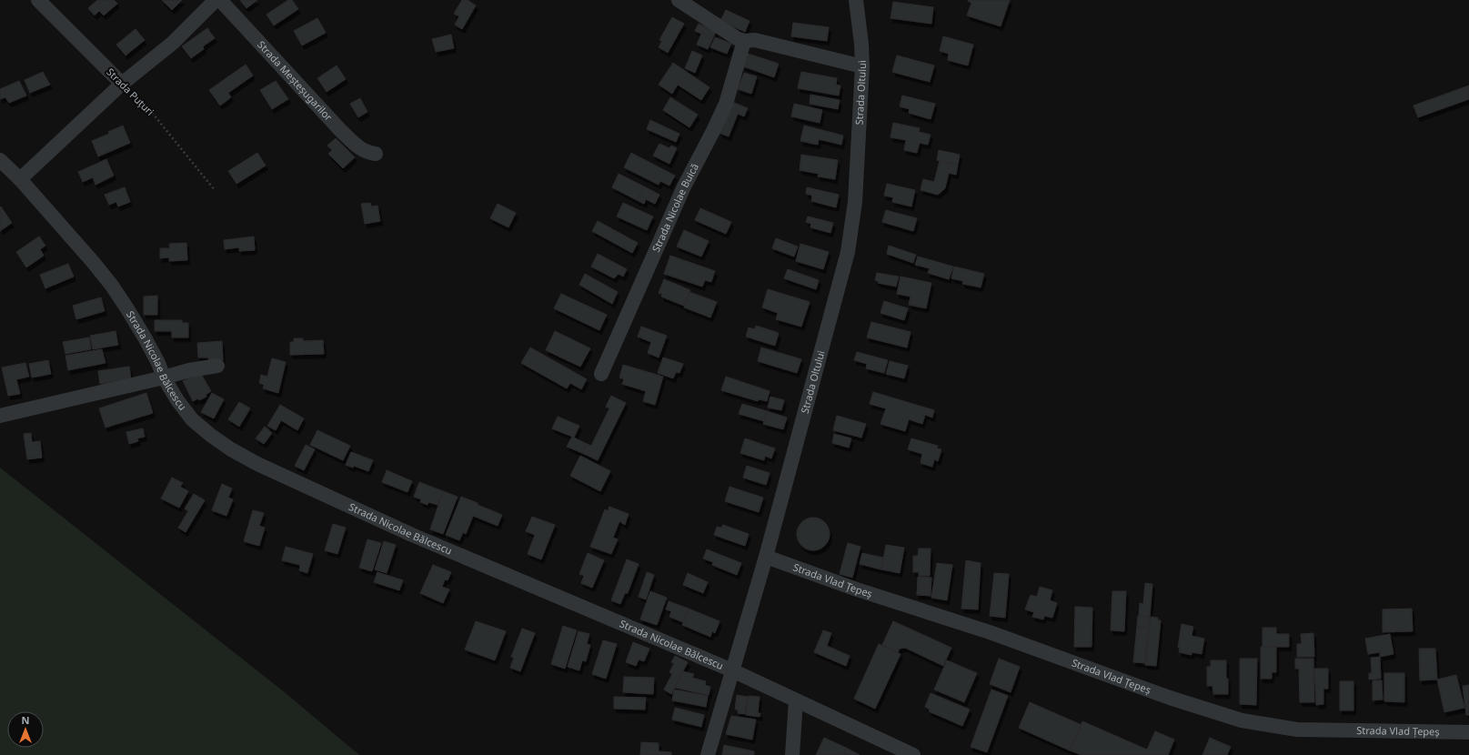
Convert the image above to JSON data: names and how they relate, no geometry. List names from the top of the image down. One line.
{"streets":{"street":["Strada Meșteșugarilor","Strada Puțuri","Strada Oltului","Strada Nicolae Buică","Strada Nicolae Bălcescu","Strada Vlad Țepeș"]},"crossings":[["Strada Oltului","Strada Nicolae Bălcescu"],["Strada Oltului","Strada Vlad Țepeș"]],"north":"top"}
